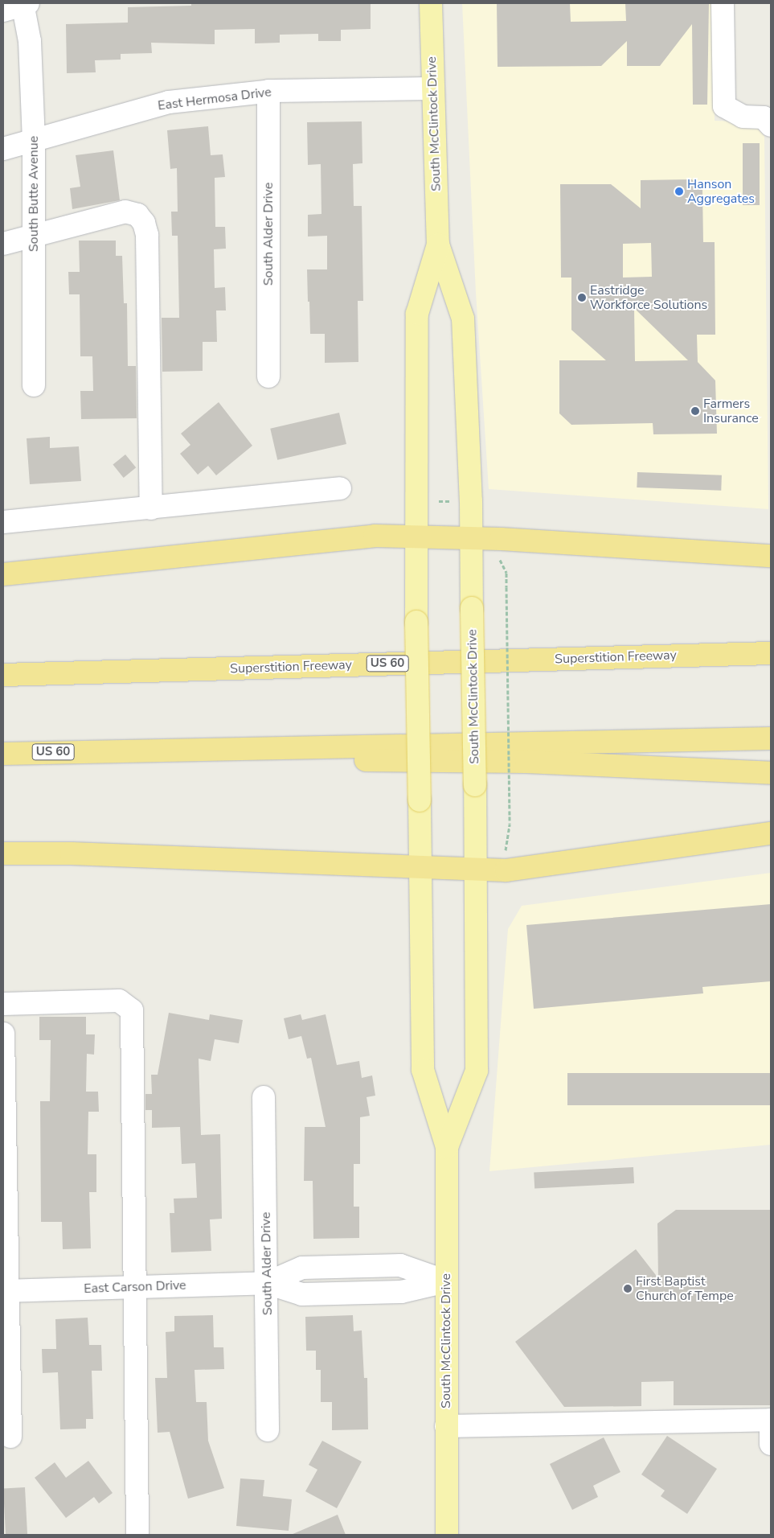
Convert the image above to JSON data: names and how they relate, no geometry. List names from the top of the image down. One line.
{"streets":{"highway":["Superstition Freeway","US 60"],"main road":["South McClintock Drive"],"street":["East Hermosa Drive","South Butte Avenue","South Alder Drive","East Carson Drive"]},"crossings":[["East Hermosa Drive","South McClintock Drive"],["East Hermosa Drive","South Butte Avenue"],["East Hermosa Drive","South Alder Drive"],["South McClintock Drive","East Carson Drive"],["South Alder Drive","East Carson Drive"]],"places":["Hanson Aggregates","Eastridge Workforce Solutions","Farmers Insurance","First Baptist Church of Tempe"]}
